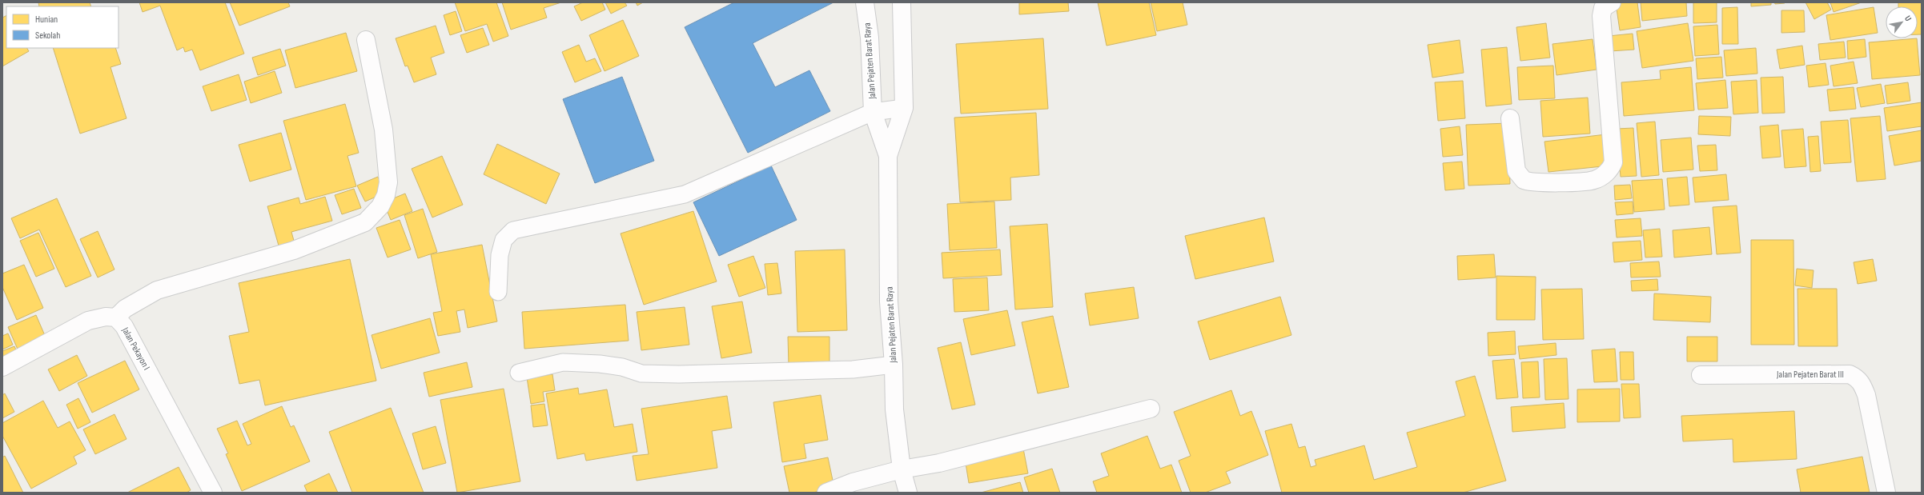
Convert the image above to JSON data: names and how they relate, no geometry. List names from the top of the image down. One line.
{"streets":{"street":["Jalan Pejaten Barat Raya","Jalan Pekayon I","Jalan Pejaten Barat III"]},"legend":["Hunian","Sekolah"],"north":"top right"}
